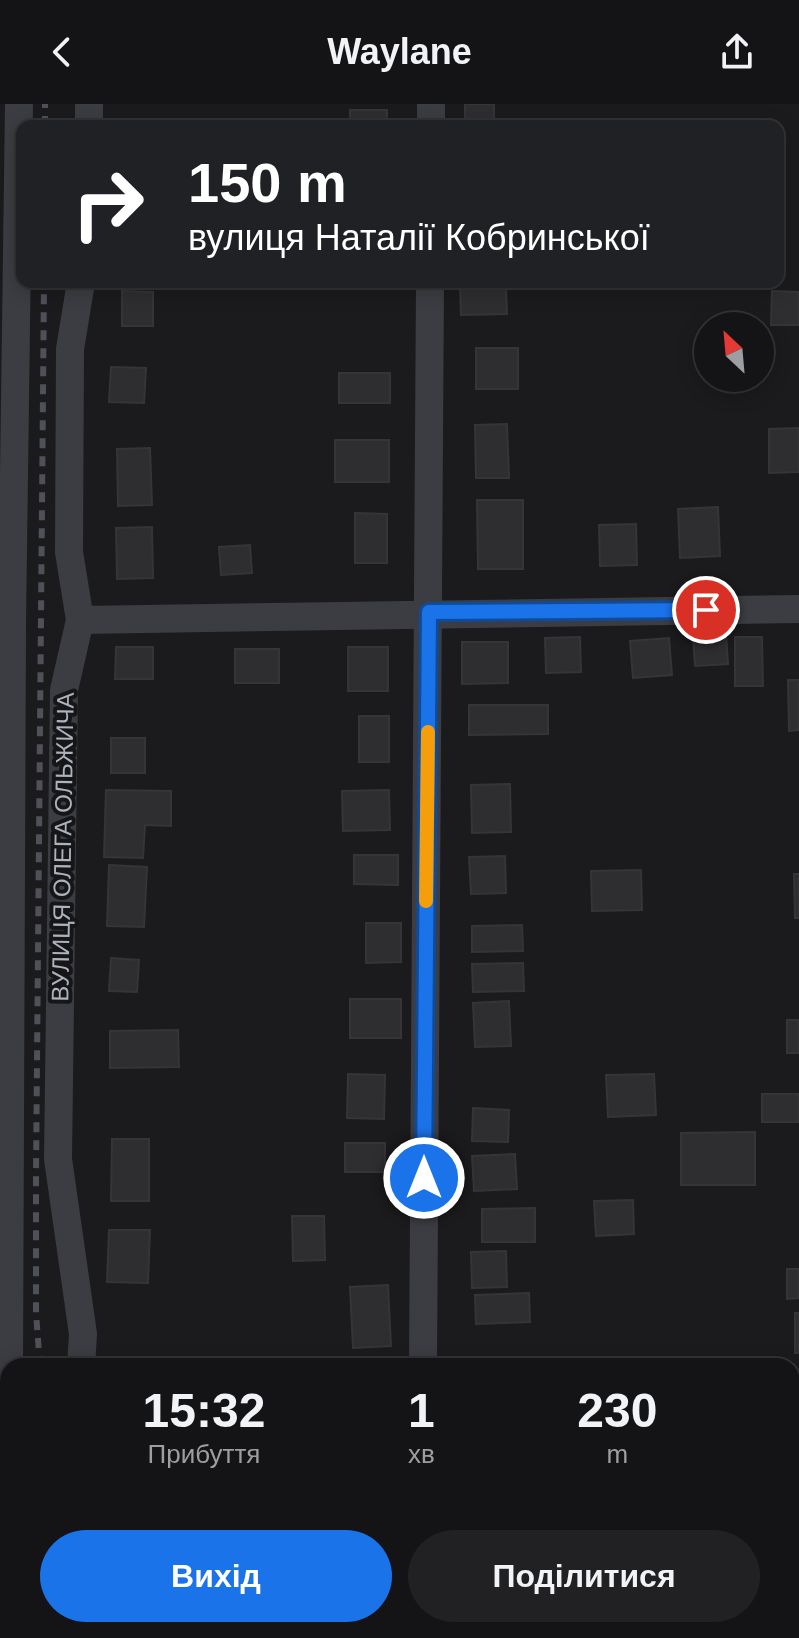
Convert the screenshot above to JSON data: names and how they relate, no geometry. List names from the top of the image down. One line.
{"streets":{"street":["ВУЛИЦЯ ОЛЕГА ОЛЬЖИЧА"]},"north":"top left","page":{"header":"Waylane","turn":["150 m","вулиця Наталії Кобринської"],"eta":["15:32","Прибуття","1","хв","230","m"],"buttons":["Вихід","Поділитися"]}}
